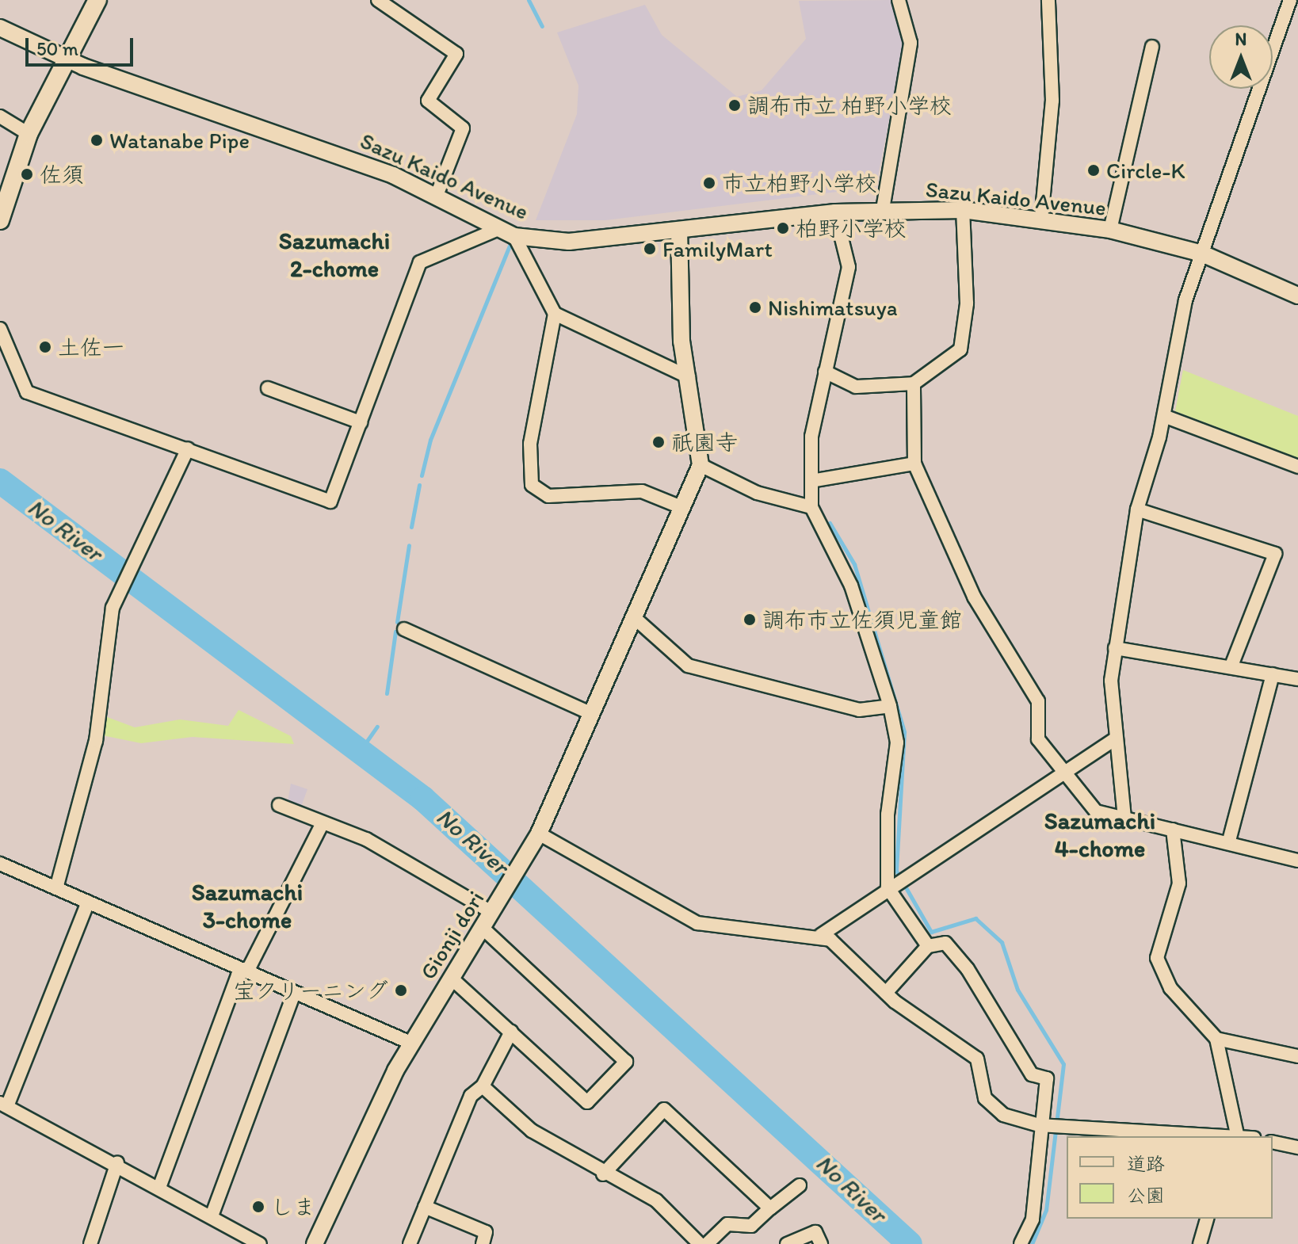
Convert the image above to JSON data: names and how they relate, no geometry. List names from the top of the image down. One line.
{"streets":{"street":["Sazu Kaido Avenue","Gionji dori"]},"districts":["Sazumachi 2-chome","Sazumachi 4-chome","Sazumachi 3-chome"],"water":["No River"],"places":["調布市立 柏野小学校","Watanabe Pipe","Circle-K","佐須","市立柏野小学校","柏野小学校","FamilyMart","Nishimatsuya","土佐一","祇園寺","調布市立佐須児童館","宝クリーニング","しま"],"legend":["道路","公園"],"scale_bar":"50 m","north":"top"}
